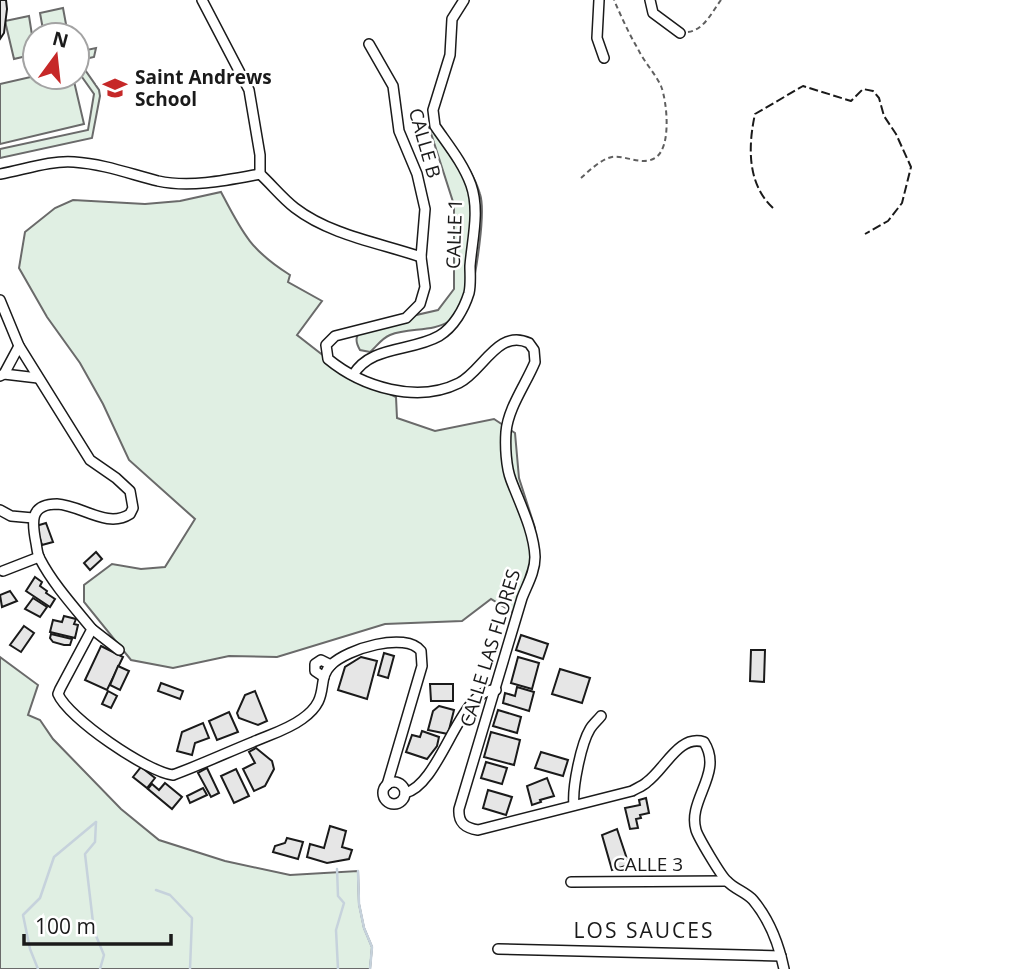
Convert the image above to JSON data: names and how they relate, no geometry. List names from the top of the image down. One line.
{"streets":{"street":["CALLE B","CALLE 1","CALLE LAS FLORES","CALLE 3"]},"crossings":[["CALLE B","CALLE LAS FLORES"],["CALLE 1","CALLE LAS FLORES"],["CALLE LAS FLORES","CALLE 3"]],"districts":["LOS SAUCES"],"places":{"school or university":["Saint Andrews School"]},"scale_bar":"100 m","north":"top"}
